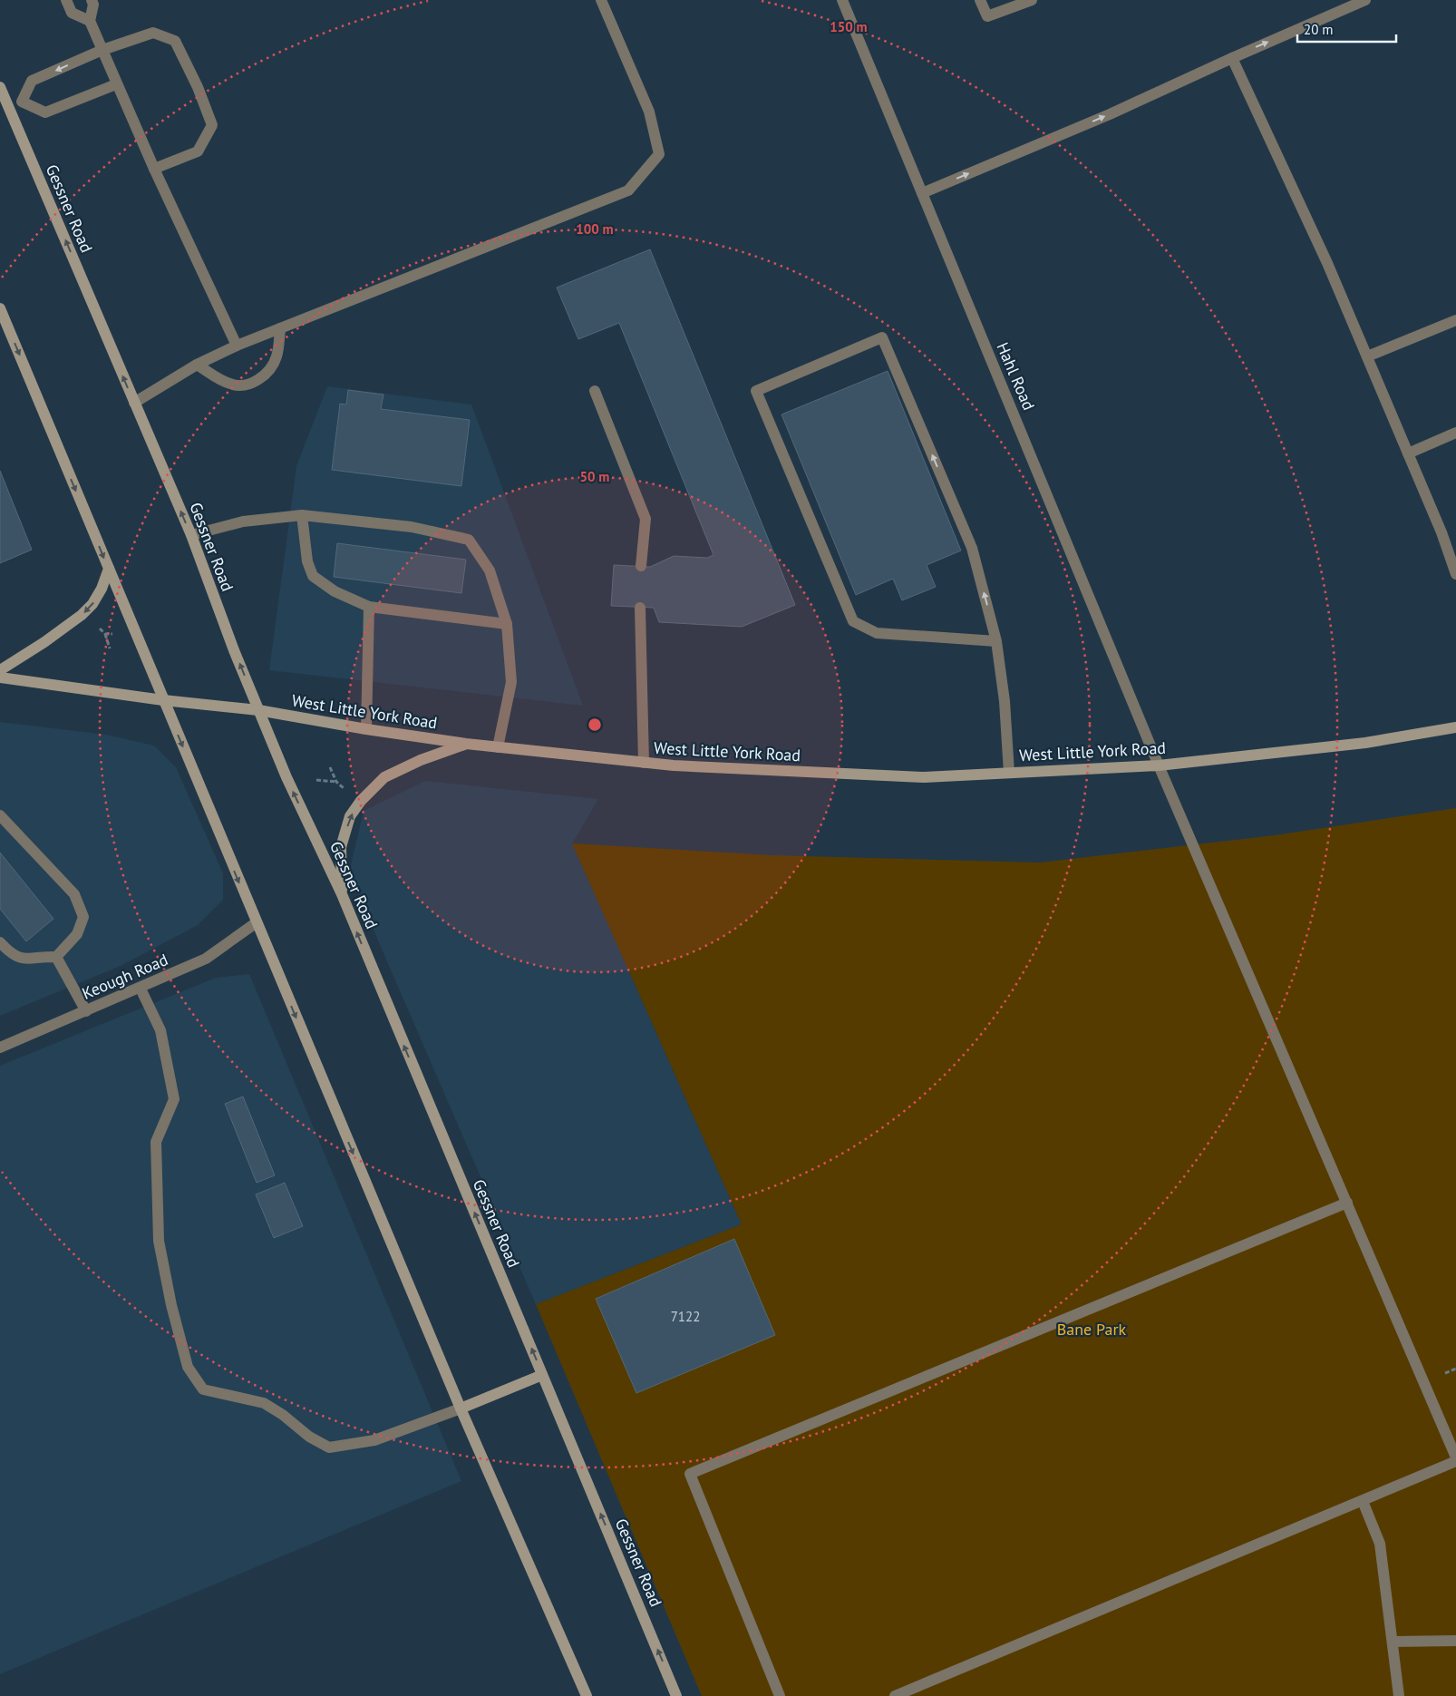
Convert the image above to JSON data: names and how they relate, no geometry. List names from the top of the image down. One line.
{"streets":{"main road":["Gessner Road","West Little York Road"],"street":["Hahl Road","Keough Road"]},"crossings":[["Gessner Road","West Little York Road"],["Hahl Road","West Little York Road"]],"parks":["Bane Park"],"house_numbers":["7122"],"scale_bar":"20 m","rings":["150 m","100 m","50 m"]}
